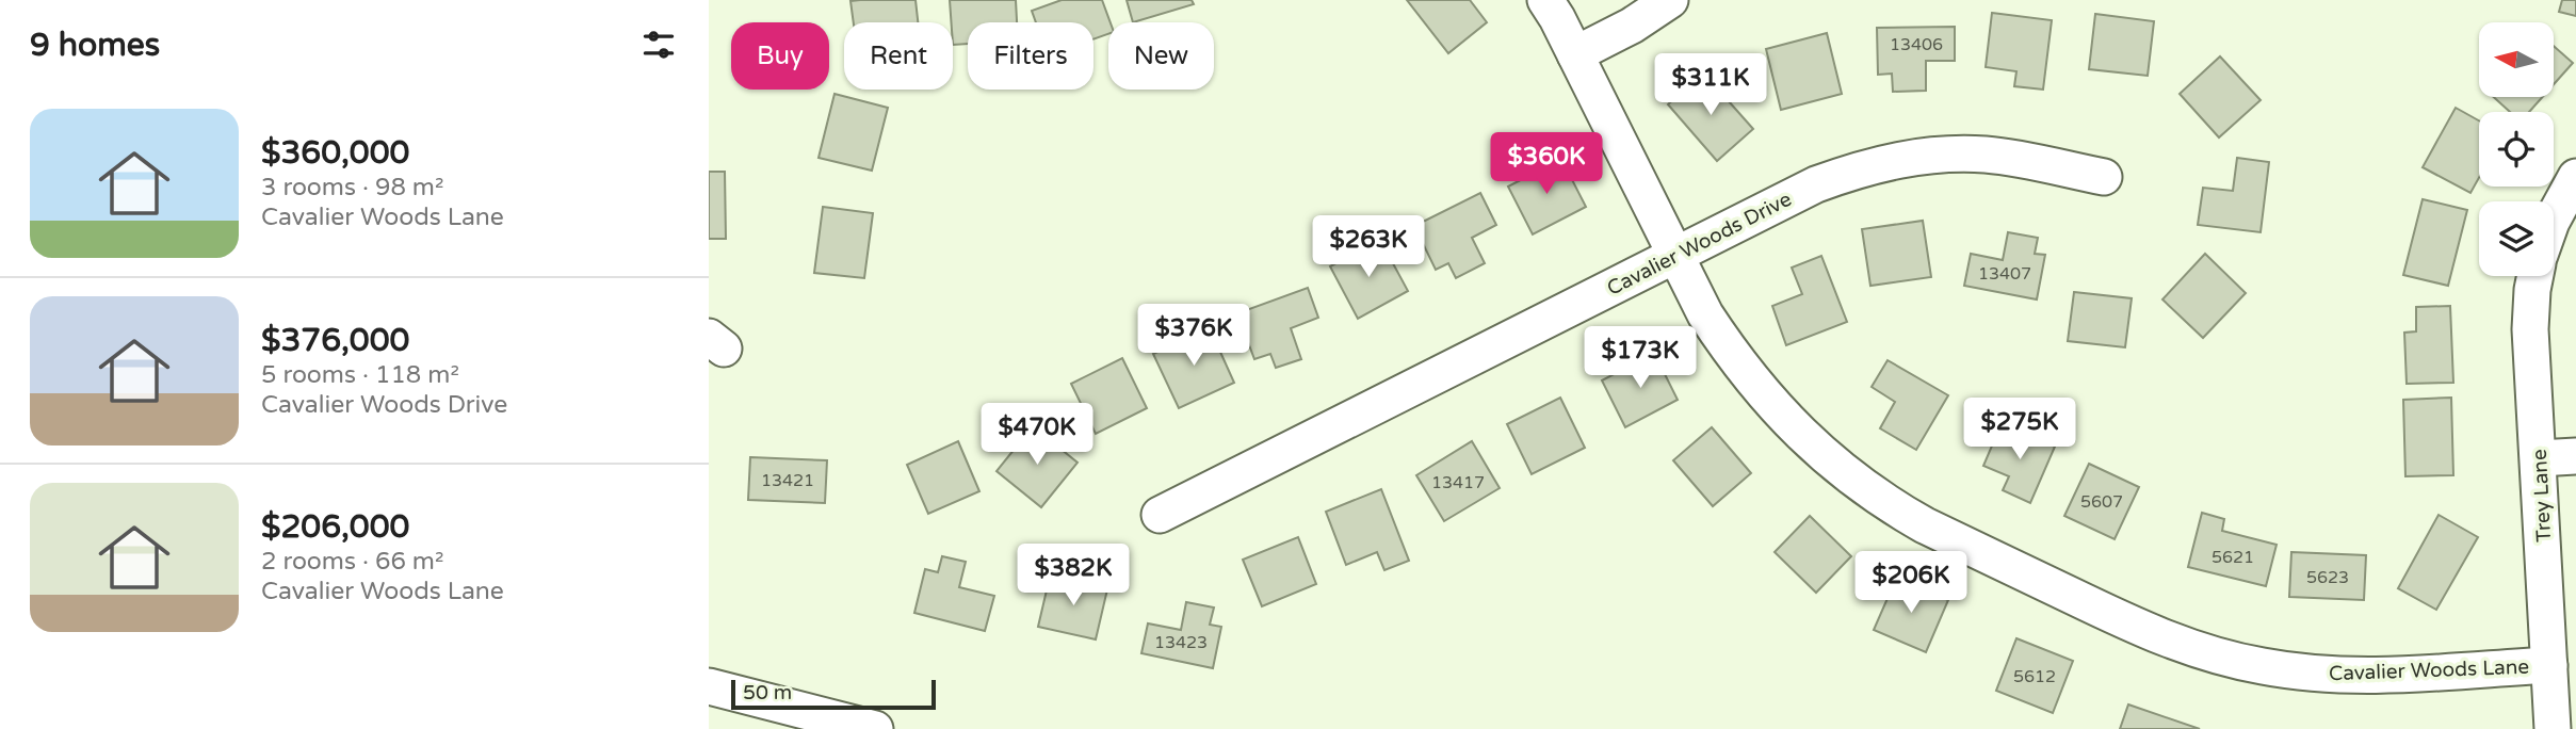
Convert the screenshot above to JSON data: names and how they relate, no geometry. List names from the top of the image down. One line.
{"streets":{"street":["Cavalier Woods Drive","Trey Lane","Cavalier Woods Lane"]},"crossings":[["Cavalier Woods Drive","Cavalier Woods Lane"],["Trey Lane","Cavalier Woods Lane"]],"house_numbers":["13406","13407","13421","13417","5607","5621","5623","13423","5612"],"scale_bar":"50 m","north":"left","page":{"heading":"9 homes","chip":["Buy","Rent","Filters","New"],"price":["$311K","$360K","$263K","$376K","$173K","$275K","$470K","$382K","$206K"],"list":[{"name":"$360,000","note":"3 rooms · 98 m² · Cavalier Woods Lane"},{"name":"$376,000","note":"5 rooms · 118 m² · Cavalier Woods Drive"},{"name":"$206,000","note":"2 rooms · 66 m² · Cavalier Woods Lane"}],"scale":"50 m"}}
